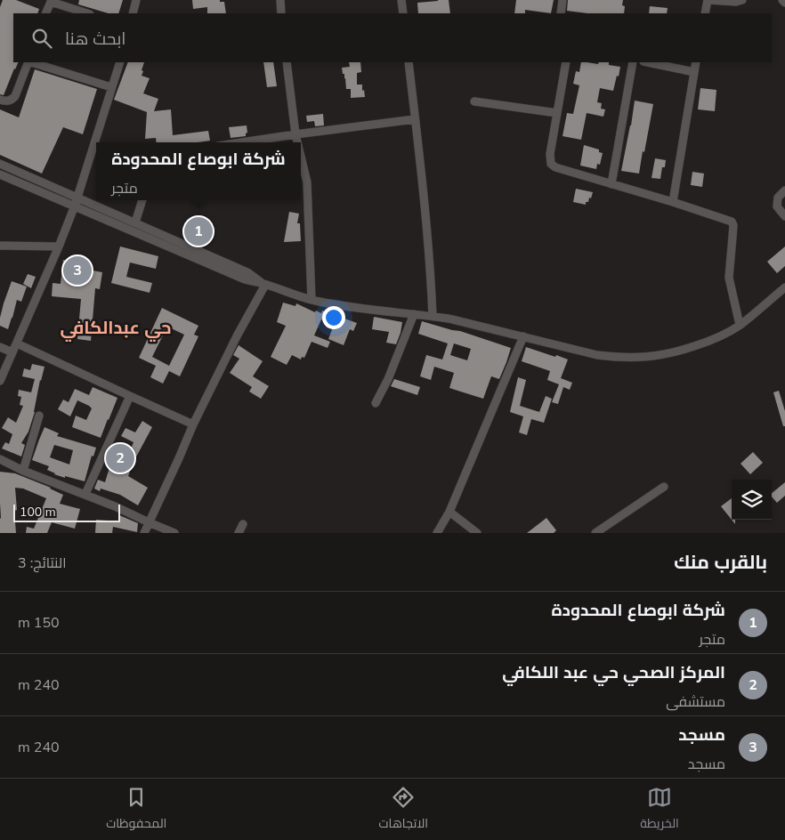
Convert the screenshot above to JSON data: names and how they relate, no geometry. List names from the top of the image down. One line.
{"districts":["حي عبدالكافي"],"scale_bar":"100 m","page":{"search":"ابحث هنا","popup":["شركة ابوصاع المحدودة","متجر"],"pins":["1","3","2"],"scale":"100 m","heading":["بالقرب منك","النتائج: 3"],"list":[{"mark":"1","name":"شركة ابوصاع المحدودة","note":"متجر","value":"150 m"},{"mark":"2","name":"المركز الصحي حي عبد اللكافي","note":"مستشفى","value":"240 m"},{"mark":"3","name":"مسجد","note":"مسجد","value":"240 m"}],"nav":["الخريطة","الاتجاهات","المحفوظات"]}}
